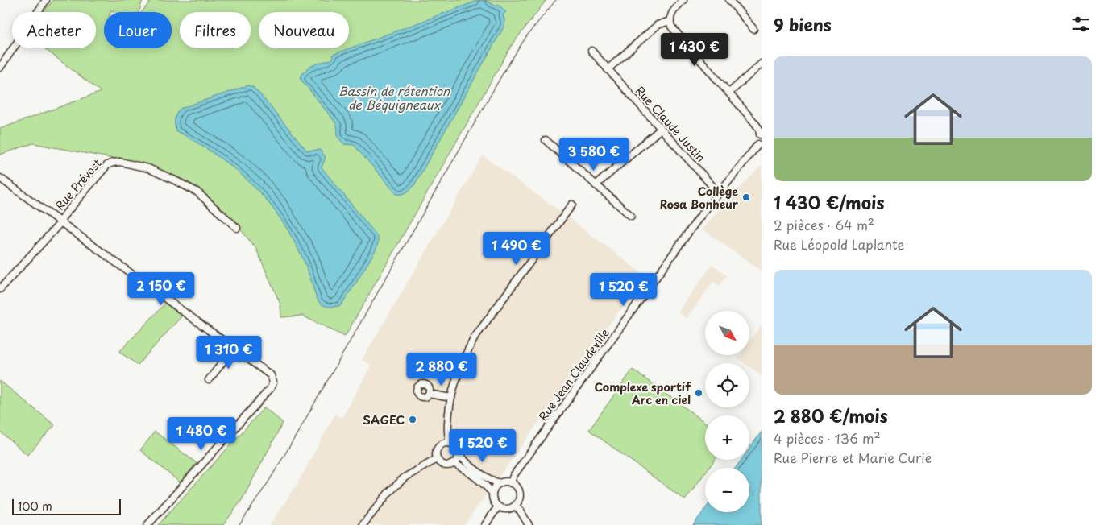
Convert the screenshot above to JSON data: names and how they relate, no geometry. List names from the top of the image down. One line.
{"streets":{"street":["Rue Claude Justin","Rue Prévost","Rue Jean Claudeville"]},"crossings":[["Rue Claude Justin","Rue Jean Claudeville"]],"water":["Bassin de rétention de Béquigneaux"],"places":["Collège Rosa Bonheur","Complexe sportif Arc en ciel","SAGEC"],"scale_bar":"100 m","north":"bottom right","page":{"heading":"9 biens","chip":["Acheter","Louer","Filtres","Nouveau"],"price":["1 430 €","3 580 €","1 490 €","2 150 €","1 520 €","1 310 €","2 880 €","1 480 €","1 520 €"],"list":[{"name":"1 430 €/mois","note":"2 pièces · 64 m² · Rue Léopold Laplante"},{"name":"2 880 €/mois","note":"4 pièces · 136 m² · Rue Pierre et Marie Curie"}],"map_buttons":["+","−"],"scale":"100 m"}}
